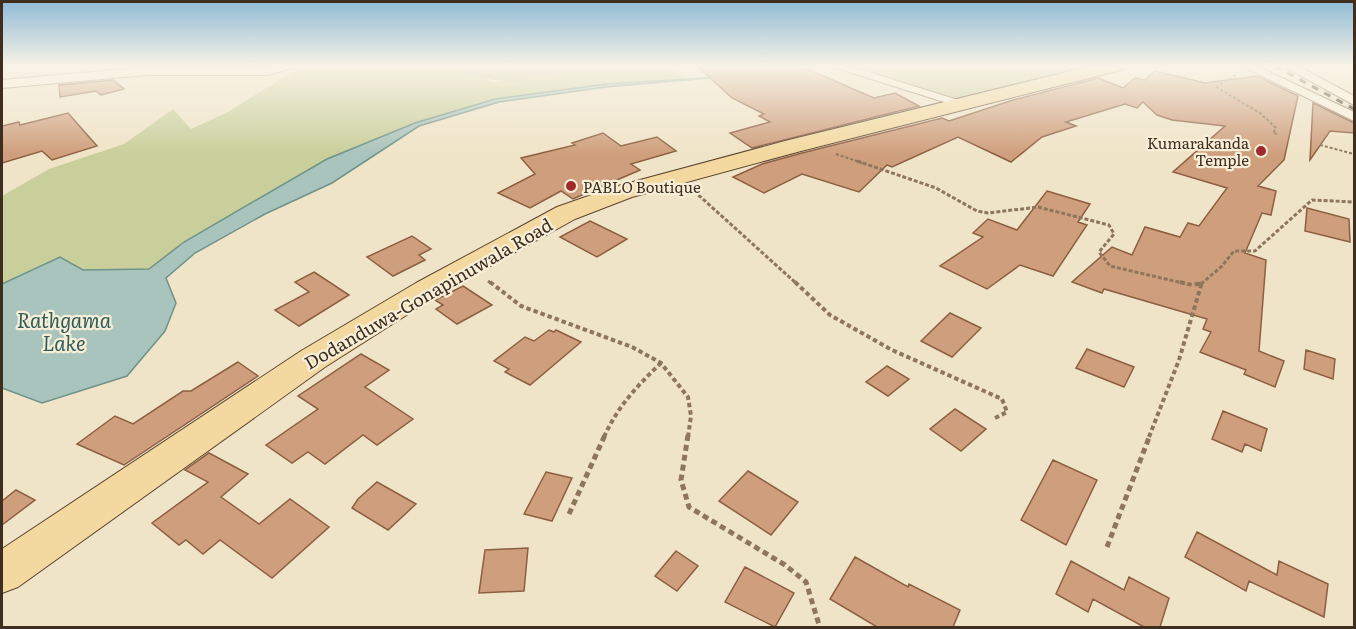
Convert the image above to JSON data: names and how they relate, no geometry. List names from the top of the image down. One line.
{"streets":{"main road":["Dodanduwa-Gonapinuwala Road"]},"water":["Rathgama Lake"],"places":["Kumarakanda Temple","PABLO Boutique"]}
